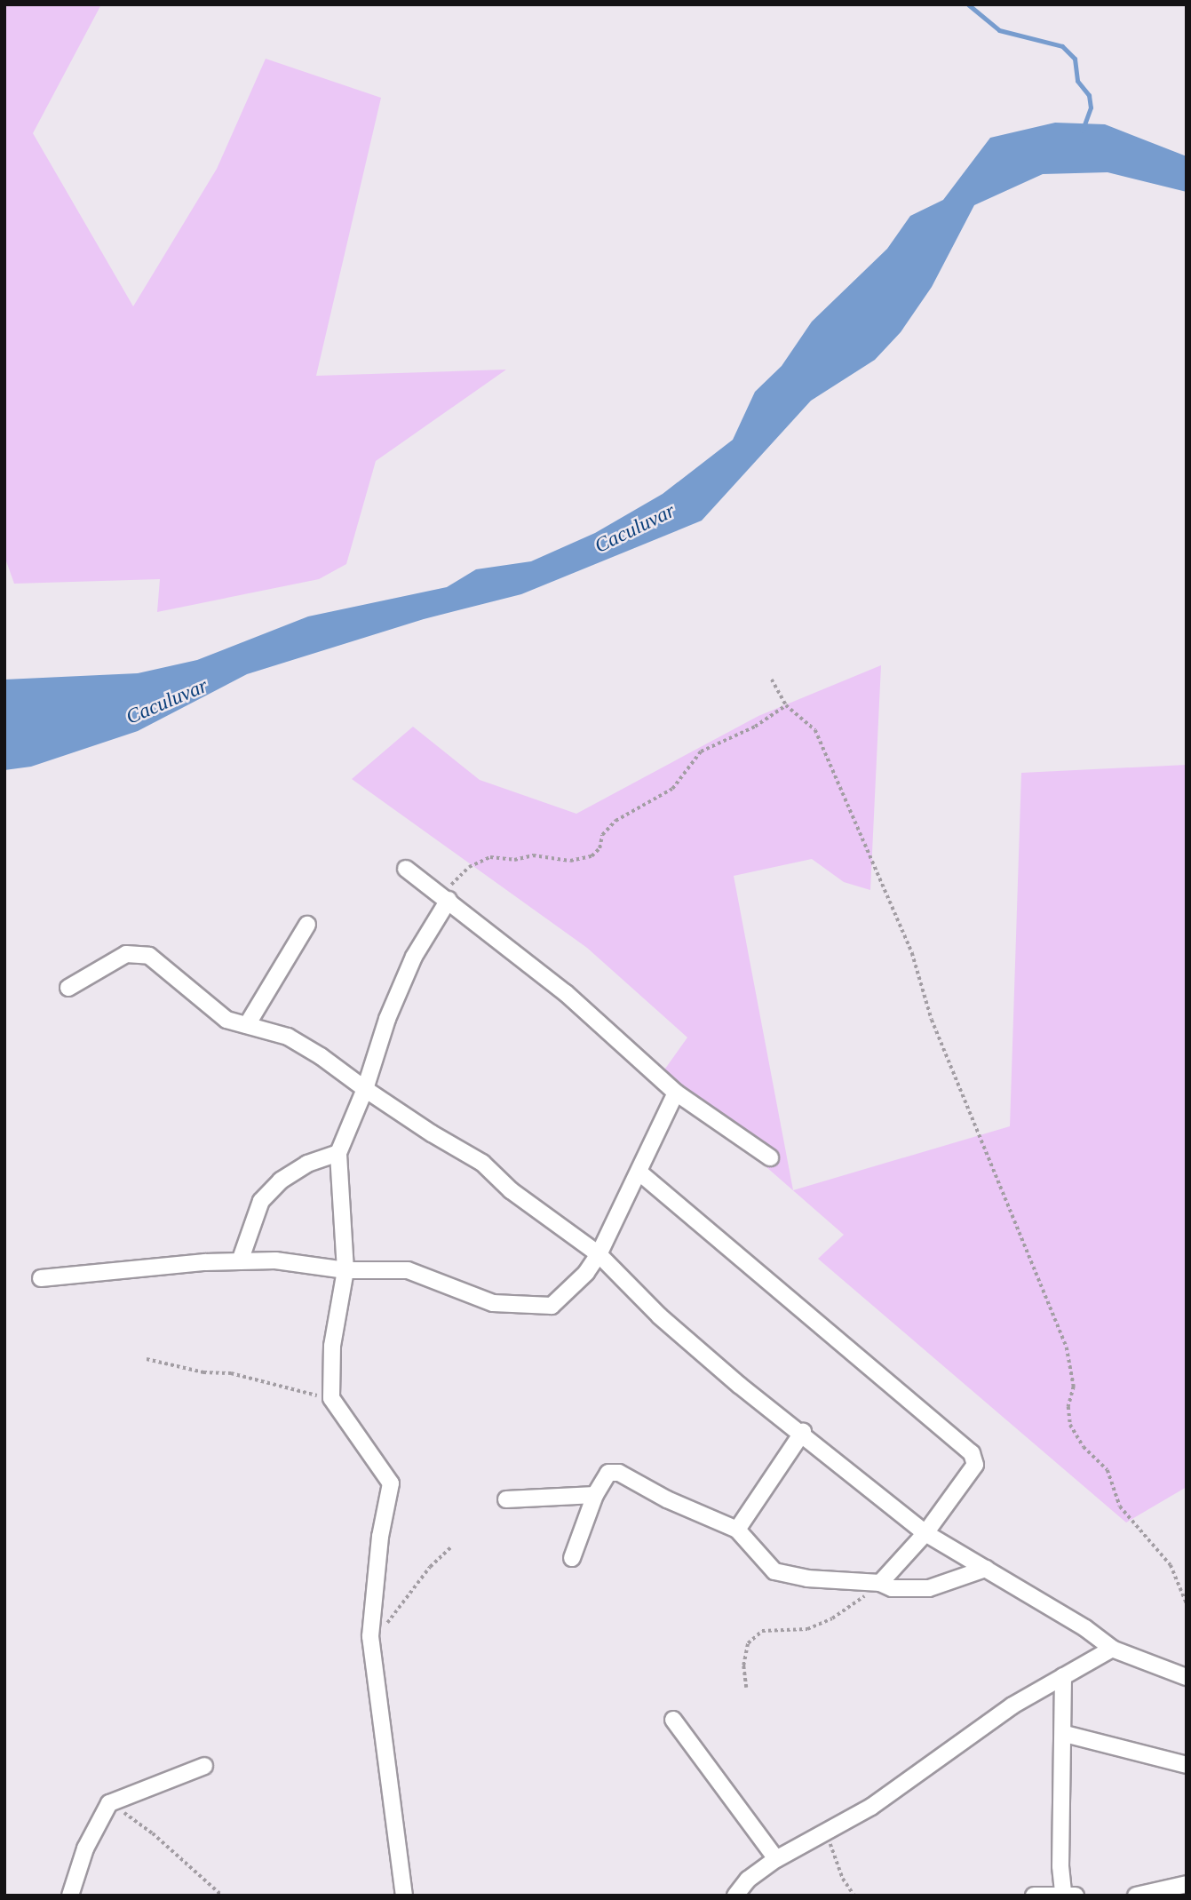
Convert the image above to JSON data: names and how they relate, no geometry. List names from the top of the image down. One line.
{"water":["Caculuvar"]}
